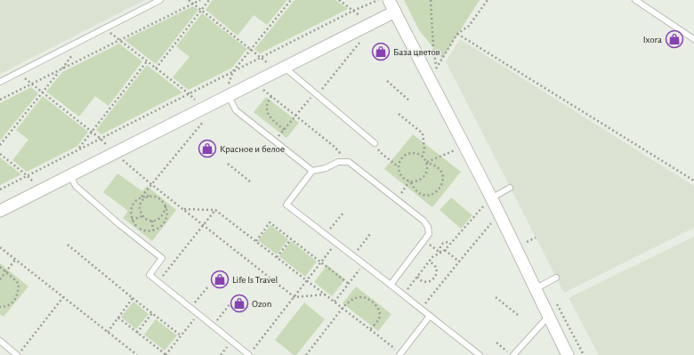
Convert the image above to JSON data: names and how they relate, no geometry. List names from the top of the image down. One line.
{"places":{"shop":["Ixora","База цветов","Красное и белое","Life Is Travel","Ozon"]}}
